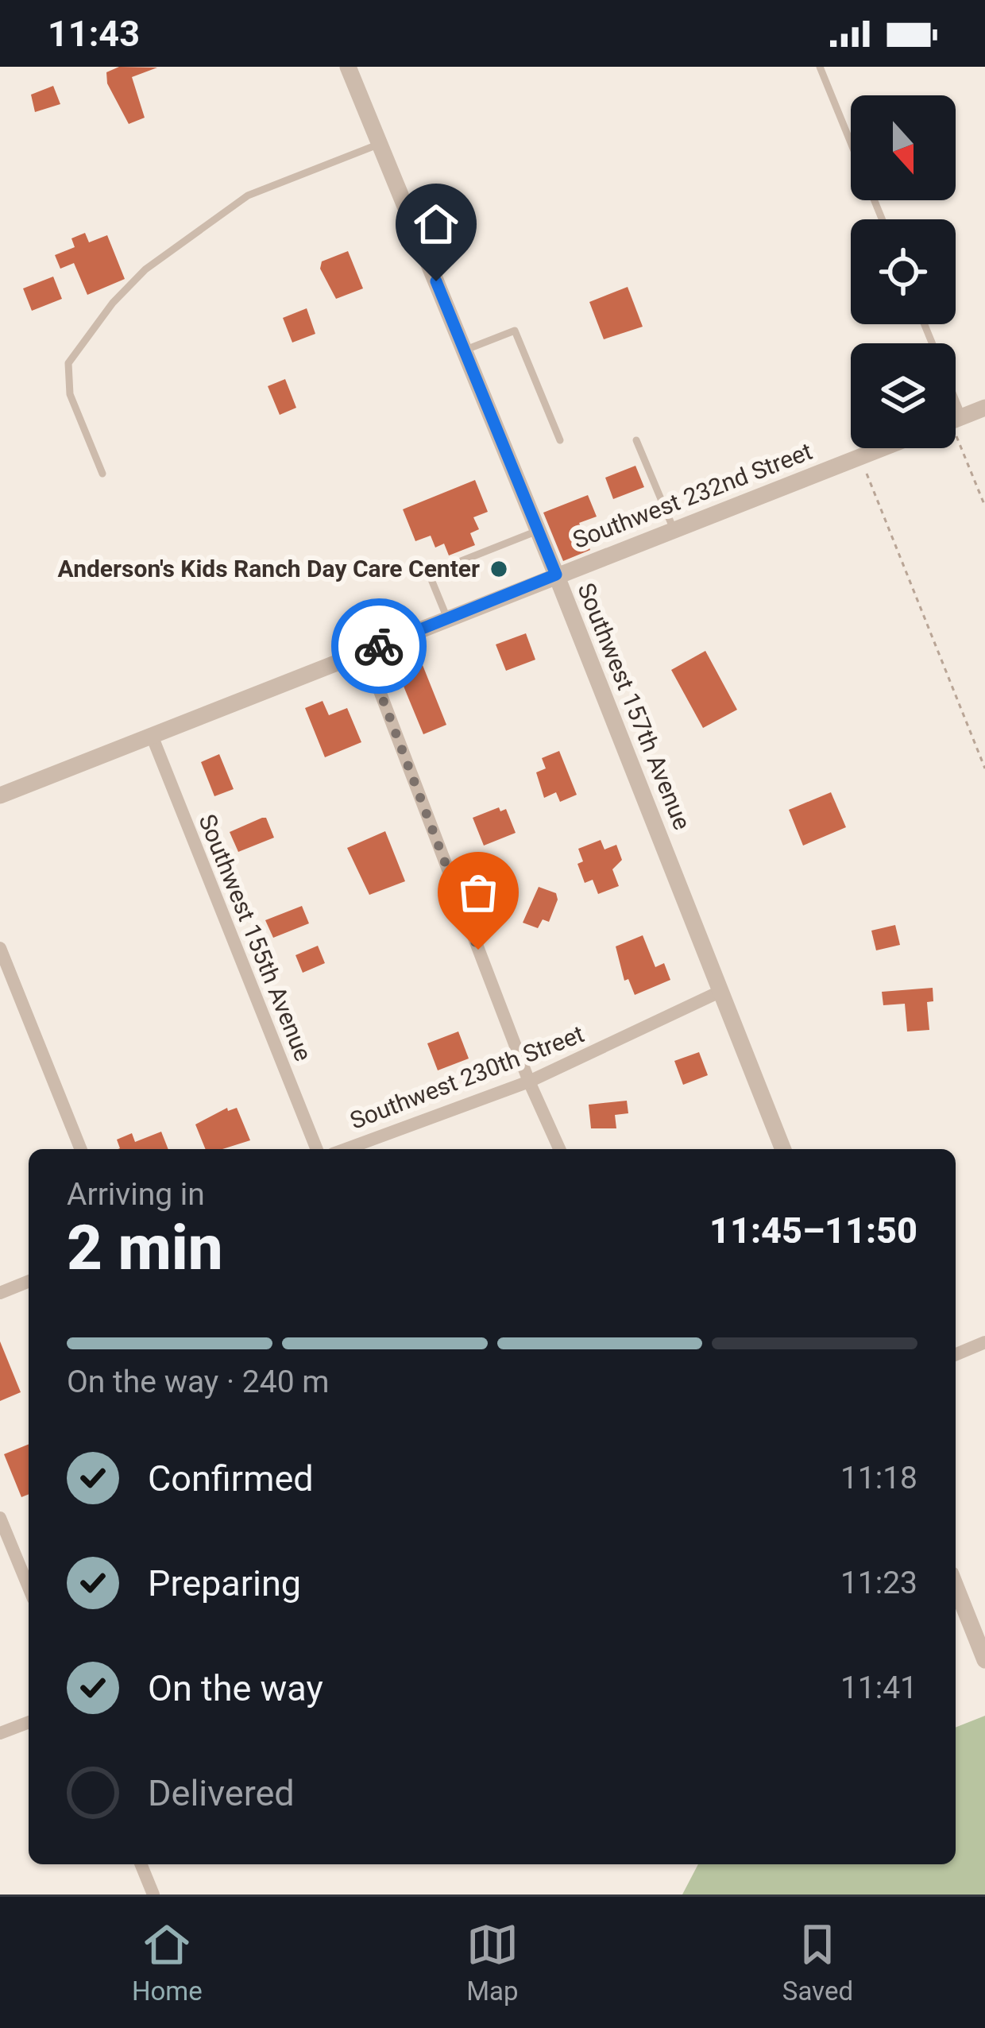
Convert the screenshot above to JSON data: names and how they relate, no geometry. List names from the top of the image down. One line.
{"streets":{"street":["Southwest 232nd Street","Southwest 157th Avenue","Southwest 155th Avenue","Southwest 230th Street"]},"crossings":[["Southwest 232nd Street","Southwest 157th Avenue"],["Southwest 232nd Street","Southwest 155th Avenue"],["Southwest 157th Avenue","Southwest 230th Street"]],"places":["Anderson's Kids Ranch Day Care Center"],"north":"bottom","page":{"status":"11:43","heading":["2 min","Arriving in","11:45–11:50"],"bar":"On the way · 240 m","list":[["Confirmed","11:18"],["Preparing","11:23"],["On the way","11:41"],"Delivered"],"tabs":["Home","Map","Saved"]}}
